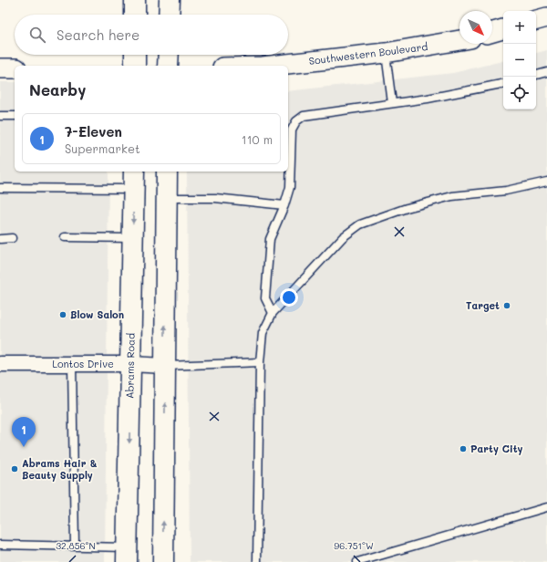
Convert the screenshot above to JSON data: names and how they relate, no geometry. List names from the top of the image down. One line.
{"streets":{"main road":["Abrams Road"],"street":["Southwestern Boulevard","Lontos Drive"]},"crossings":[["Lontos Drive","Abrams Road"]],"places":["Target","Blow Salon","Party City","Abrams Hair & Beauty Supply"],"north":"bottom right","page":{"map_buttons":["+","−"],"search":"Search here","heading":"Nearby","list":[{"mark":"1","name":"7-Eleven","note":"Supermarket","value":"110 m"}],"pins":"1"},"coordinates":["96.751°W","32.856°N"]}
